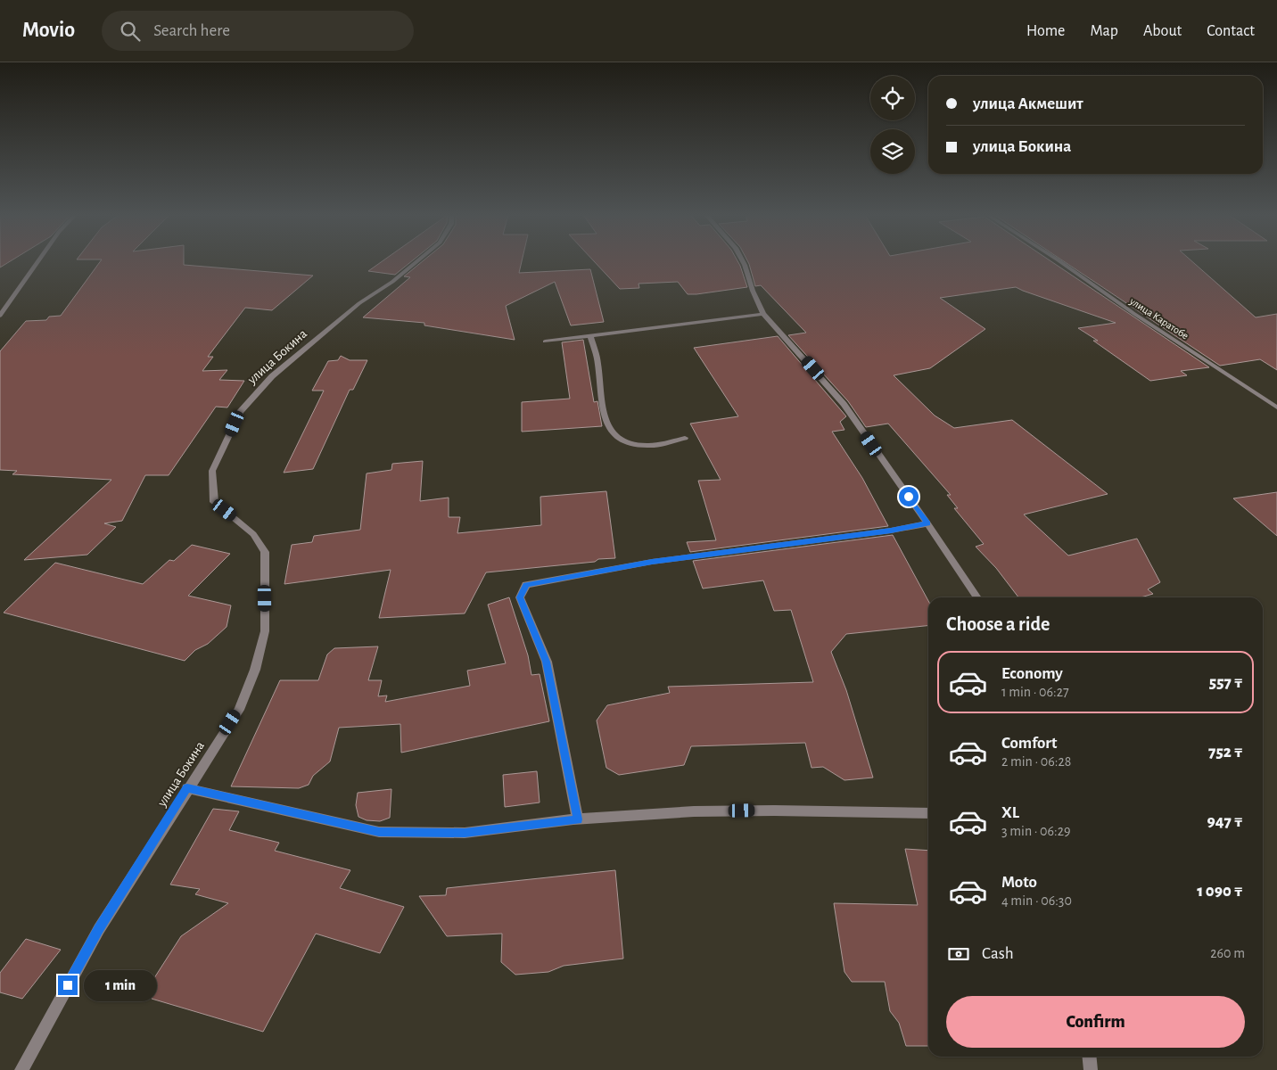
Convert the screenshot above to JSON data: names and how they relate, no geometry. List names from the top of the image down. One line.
{"streets":{"street":["улица Каратобе","улица Бокина"]},"page":{"header":"Movio","search":"Search here","nav":["Home","Map","About","Contact"],"banner":["улица Акмешит","улица Бокина"],"heading":"Choose a ride","list":[{"name":"Economy","note":"1 min · 06:27","value":"557 ₸"},{"name":"Comfort","note":"2 min · 06:28","value":"752 ₸"},{"name":"XL","note":"3 min · 06:29","value":"947 ₸"},{"name":"Moto","note":"4 min · 06:30","value":"1 090 ₸"}],"pay":["Cash","260 m"],"bubble":"1 min","buttons":"Confirm"}}
